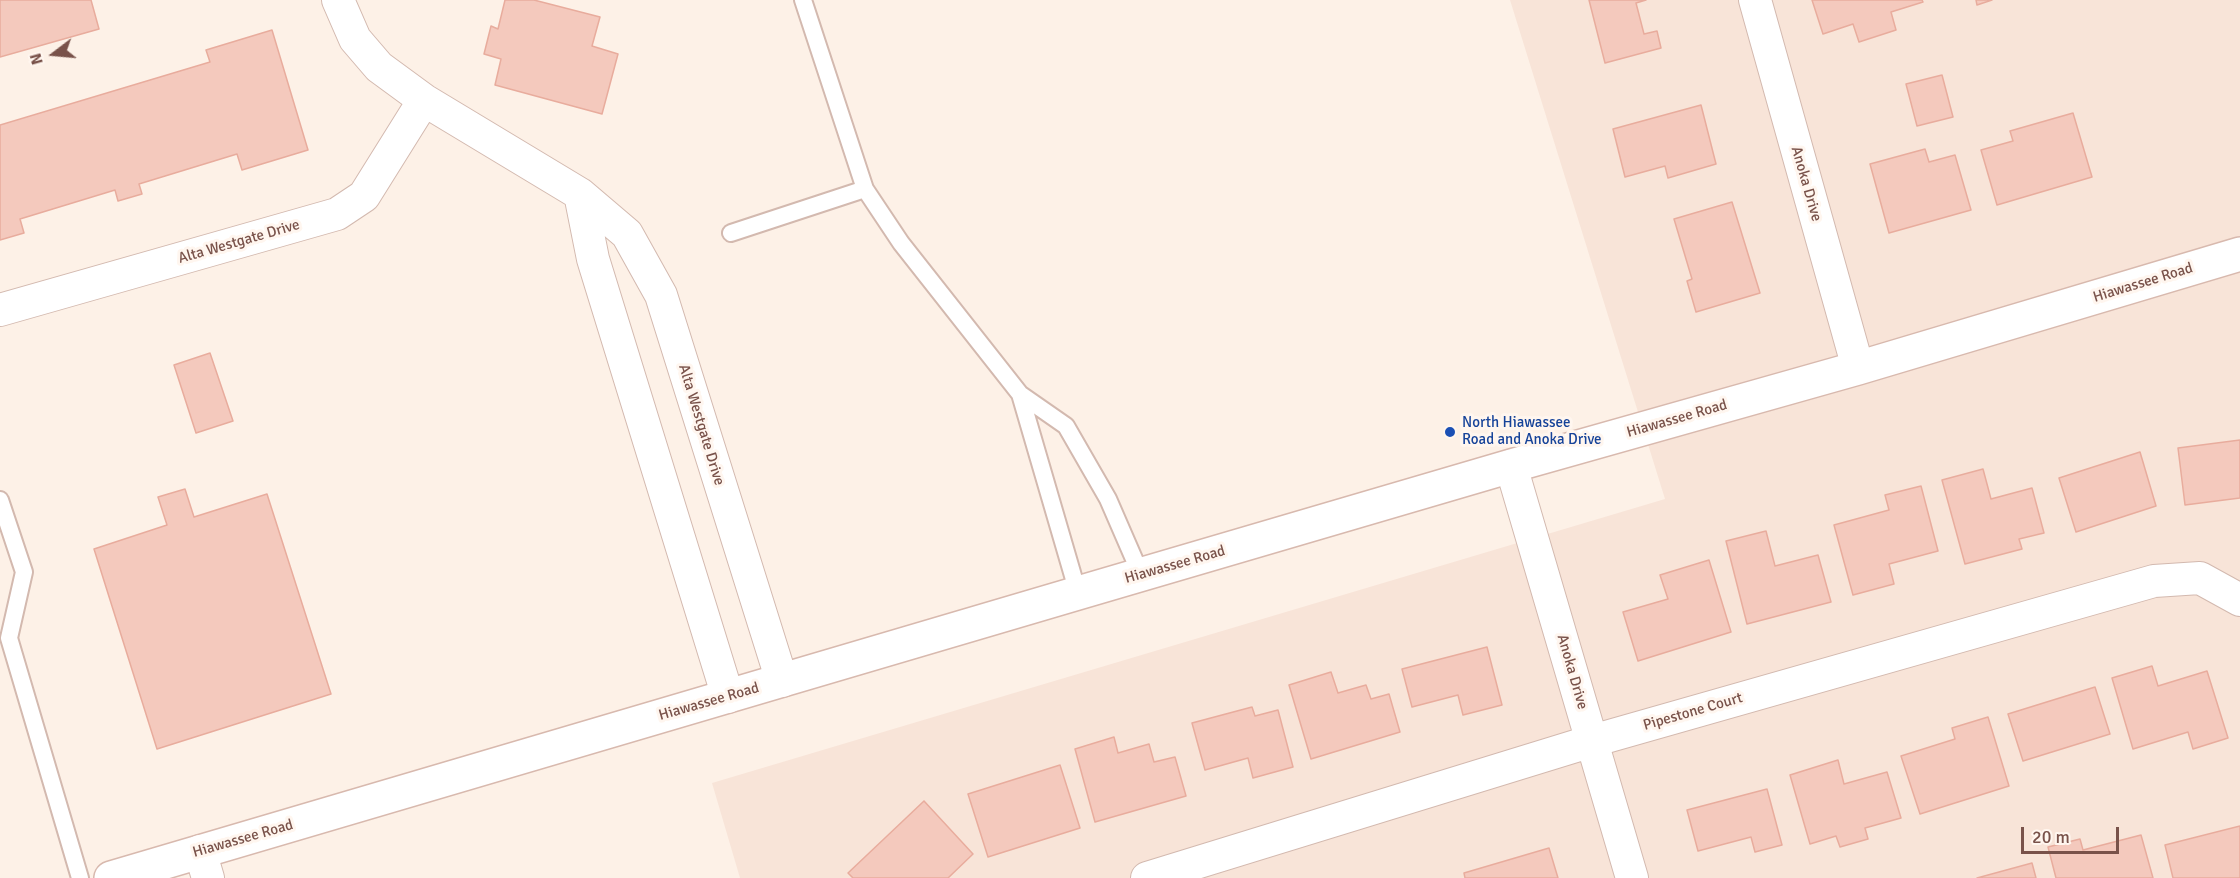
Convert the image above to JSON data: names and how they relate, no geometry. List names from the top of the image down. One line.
{"streets":{"main road":["Hiawassee Road"],"street":["Anoka Drive","Alta Westgate Drive","Pipestone Court"]},"crossings":[["Anoka Drive","Hiawassee Road"],["Anoka Drive","Pipestone Court"],["Alta Westgate Drive","Hiawassee Road"]],"places":["North Hiawassee Road and Anoka Drive"],"scale_bar":"20 m","north":"left"}
